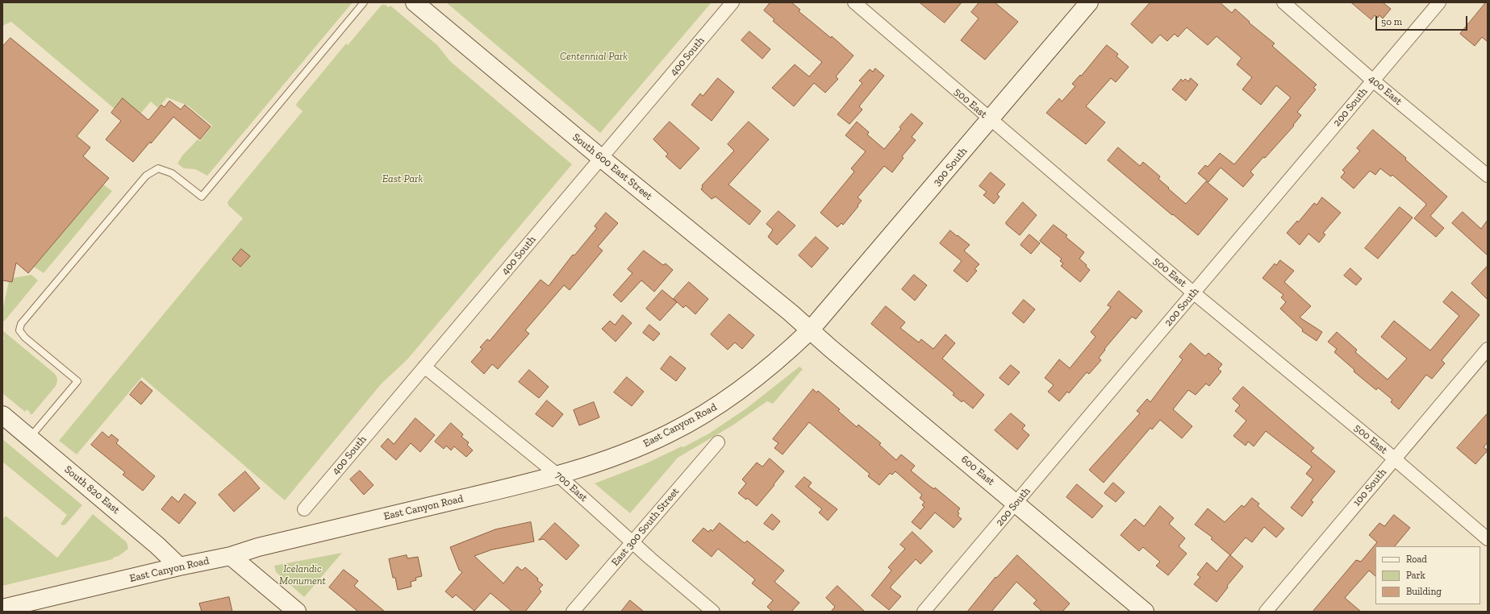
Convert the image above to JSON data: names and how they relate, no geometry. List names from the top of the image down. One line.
{"streets":{"main road":["South 600 East Street","300 South","East Canyon Road","600 East","South 820 East"],"street":["400 South","400 East","500 East","200 South","700 East","100 South","East 300 South Street"]},"crossings":[["400 South","South 600 East Street"],["400 South","700 East"],["400 East","200 South"],["500 East","200 South"],["500 East","300 South"],["500 East","100 South"],["200 South","600 East"],["South 600 East Street","300 South"],["South 600 East Street","East Canyon Road"],["South 600 East Street","600 East"],["300 South","East Canyon Road"],["300 South","600 East"],["East Canyon Road","600 East"],["East Canyon Road","700 East"],["East Canyon Road","South 820 East"],["700 East","East 300 South Street"]],"parks":["Centennial Park","East Park","Icelandic Monument"],"legend":["Road","Park","Building"],"scale_bar":"50 m"}
